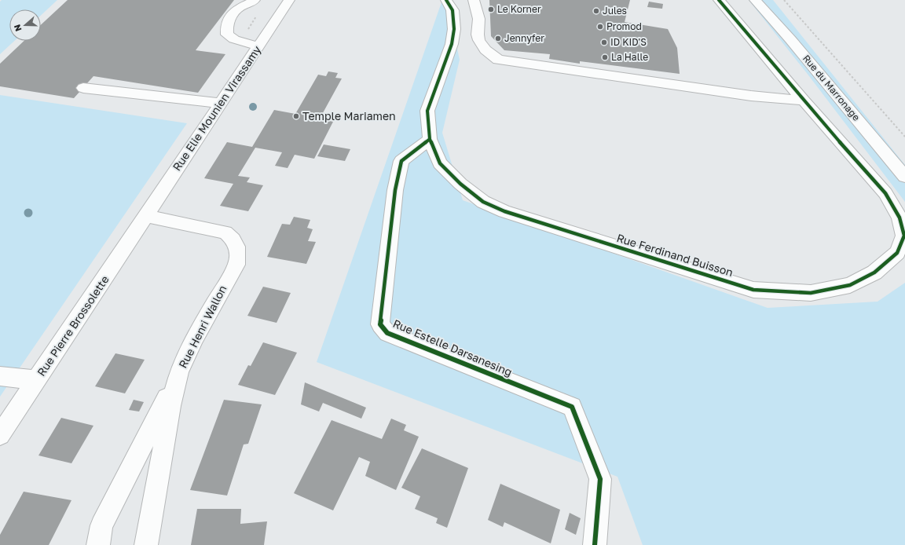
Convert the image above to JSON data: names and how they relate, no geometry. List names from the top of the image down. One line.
{"streets":{"street":["Rue du Marronage","Rue Elie Mounien Virassamy","Rue Ferdinand Buisson","Rue Pierre Brossolette","Rue Henri Wallon","Rue Estelle Darsanesing"]},"crossings":[["Rue Elie Mounien Virassamy","Rue Pierre Brossolette"],["Rue Elie Mounien Virassamy","Rue Henri Wallon"],["Rue Ferdinand Buisson","Rue Estelle Darsanesing"],["Rue Pierre Brossolette","Rue Henri Wallon"]],"places":["Le Korner","Jules","Promod","Jennyfer","ID KID'S","La Halle","Temple Mariamen"],"north":"left"}
